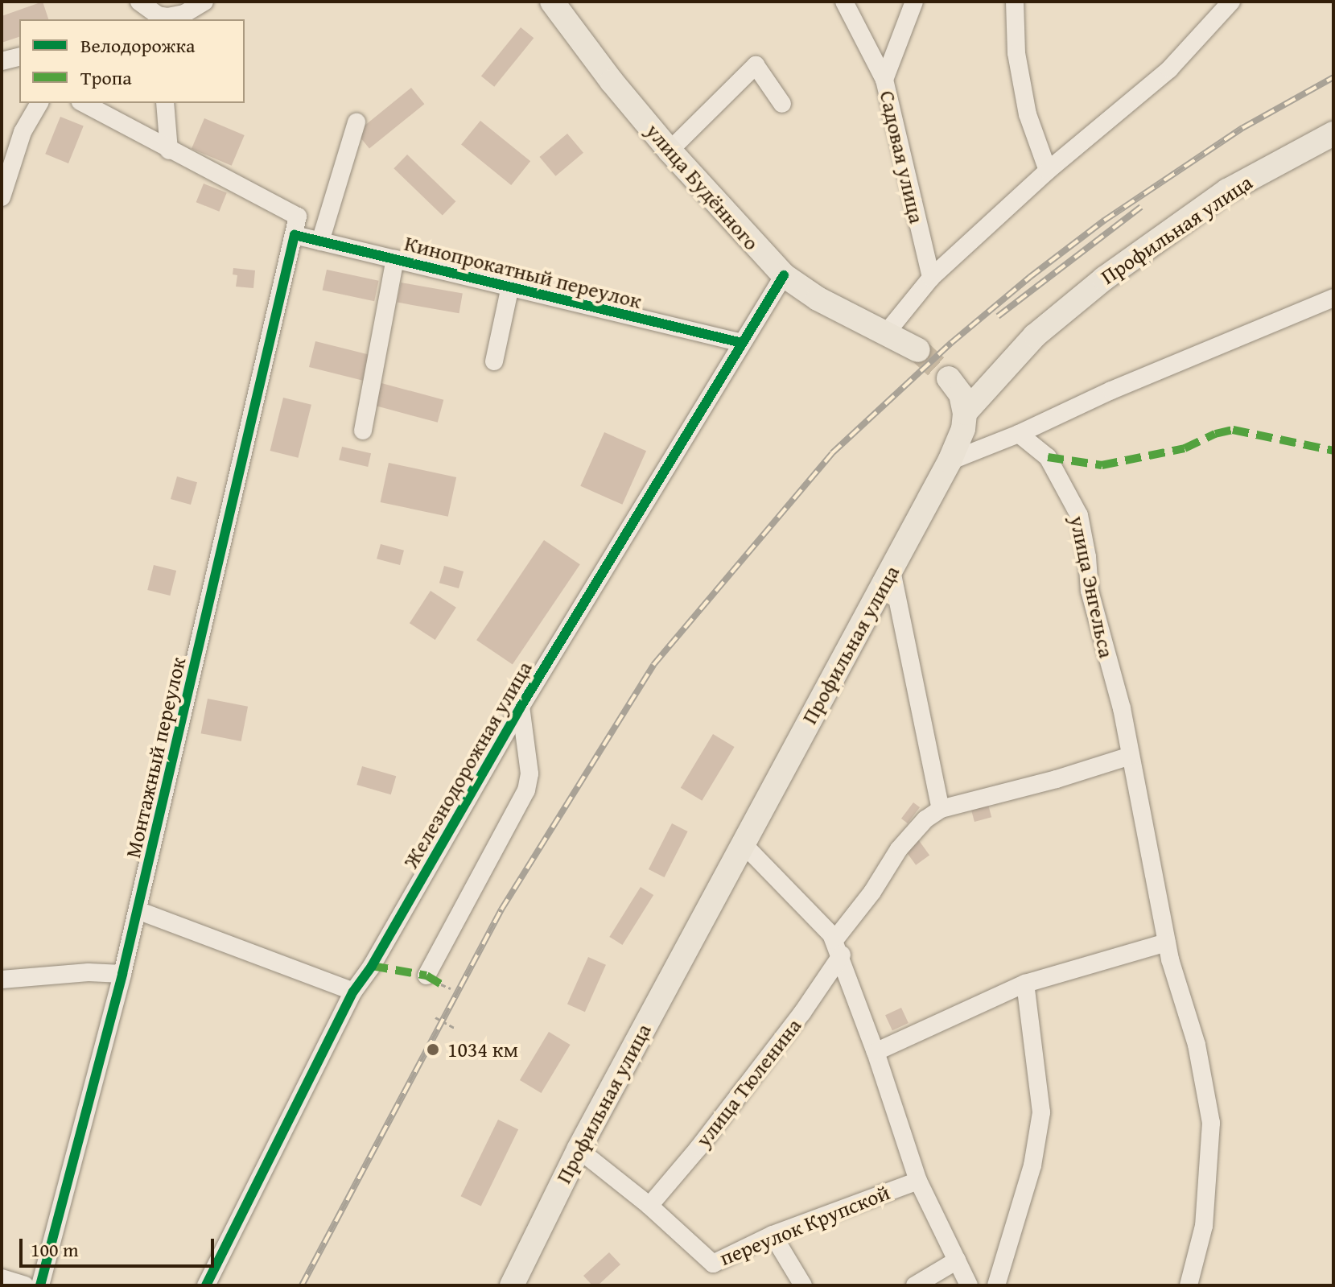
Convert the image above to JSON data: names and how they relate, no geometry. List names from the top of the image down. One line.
{"streets":{"main road":["улица Будённого","Профильная улица"],"street":["Садовая улица","Кинопрокатный переулок","улица Энгельса","Монтажный переулок","Железнодорожная улица","улица Тюленина","переулок Крупской"]},"crossings":[["улица Будённого","Железнодорожная улица"],["Профильная улица","переулок Крупской"],["Кинопрокатный переулок","Монтажный переулок"],["Кинопрокатный переулок","Железнодорожная улица"],["улица Тюленина","переулок Крупской"]],"places":["1034 км"],"legend":["Велодорожка","Тропа"],"scale_bar":"100 m"}
